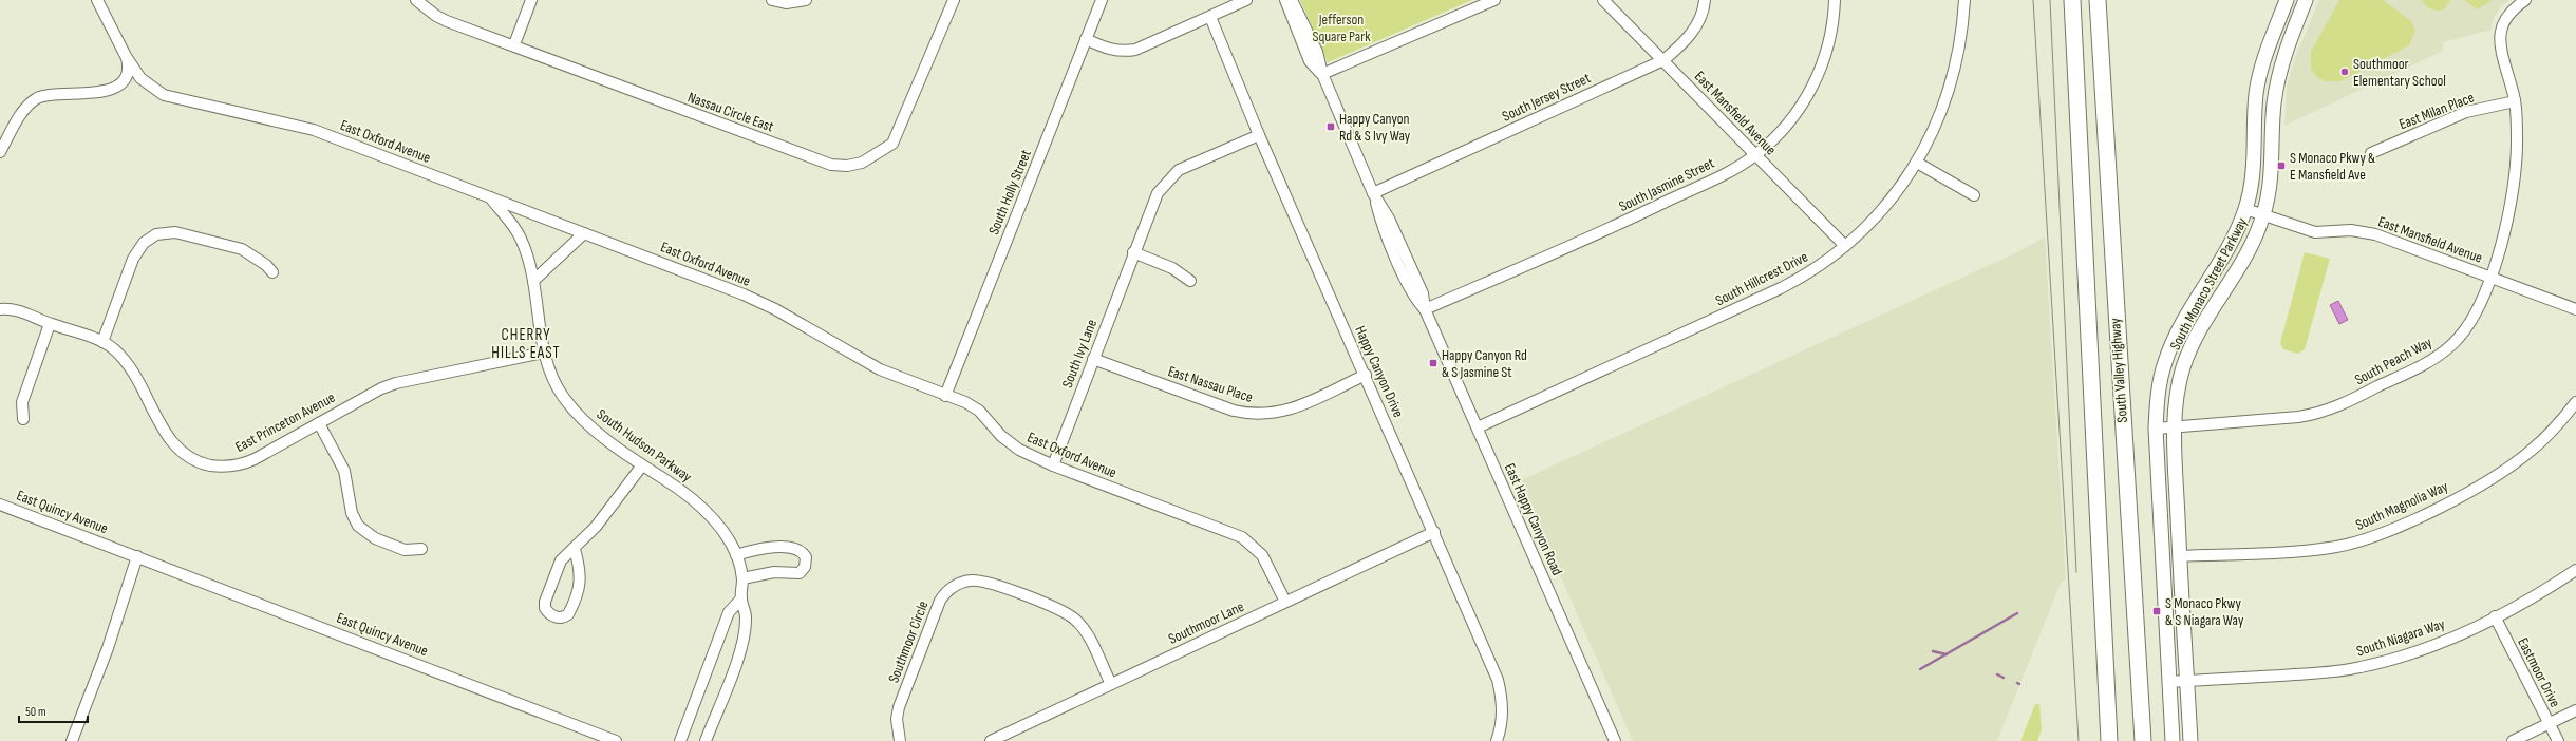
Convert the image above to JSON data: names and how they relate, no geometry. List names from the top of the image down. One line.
{"streets":{"highway":["South Valley Highway"],"main road":["South Monaco Street Parkway"],"street":["South Jersey Street","East Milan Place","Nassau Circle East","East Mansfield Avenue","East Oxford Avenue","South Jasmine Street","South Holly Street","South Hillcrest Drive","South Ivy Lane","South Peach Way","Happy Canyon Drive","East Nassau Place","East Princeton Avenue","South Hudson Parkway","South Magnolia Way","East Quincy Avenue","East Happy Canyon Road","Southmoor Lane","South Niagara Way","Southmoor Circle","Eastmoor Drive"]},"crossings":[["South Jersey Street","East Mansfield Avenue"],["South Jersey Street","East Happy Canyon Road"],["East Milan Place","South Peach Way"],["East Mansfield Avenue","South Jasmine Street"],["East Mansfield Avenue","South Hillcrest Drive"],["East Mansfield Avenue","South Monaco Street Parkway"],["East Mansfield Avenue","South Peach Way"],["East Oxford Avenue","South Holly Street"],["East Oxford Avenue","South Ivy Lane"],["East Oxford Avenue","South Hudson Parkway"],["East Oxford Avenue","Southmoor Lane"],["South Jasmine Street","East Happy Canyon Road"],["South Hillcrest Drive","East Happy Canyon Road"],["South Monaco Street Parkway","South Peach Way"],["South Monaco Street Parkway","South Magnolia Way"],["South Monaco Street Parkway","South Niagara Way"],["South Ivy Lane","Happy Canyon Drive"],["South Ivy Lane","East Nassau Place"],["Happy Canyon Drive","East Nassau Place"],["Happy Canyon Drive","Southmoor Lane"],["East Princeton Avenue","South Hudson Parkway"],["Southmoor Lane","Southmoor Circle"],["South Niagara Way","Eastmoor Drive"]],"districts":["CHERRY HILLS EAST"],"parks":["Jefferson Square Park"],"places":{"other":["Southmoor Elementary School"],"transit":["Happy Canyon Rd & S Ivy Way","S Monaco Pkwy & E Mansfield Ave","Happy Canyon Rd & S Jasmine St","S Monaco Pkwy & S Niagara Way"]},"scale_bar":"50 m"}
